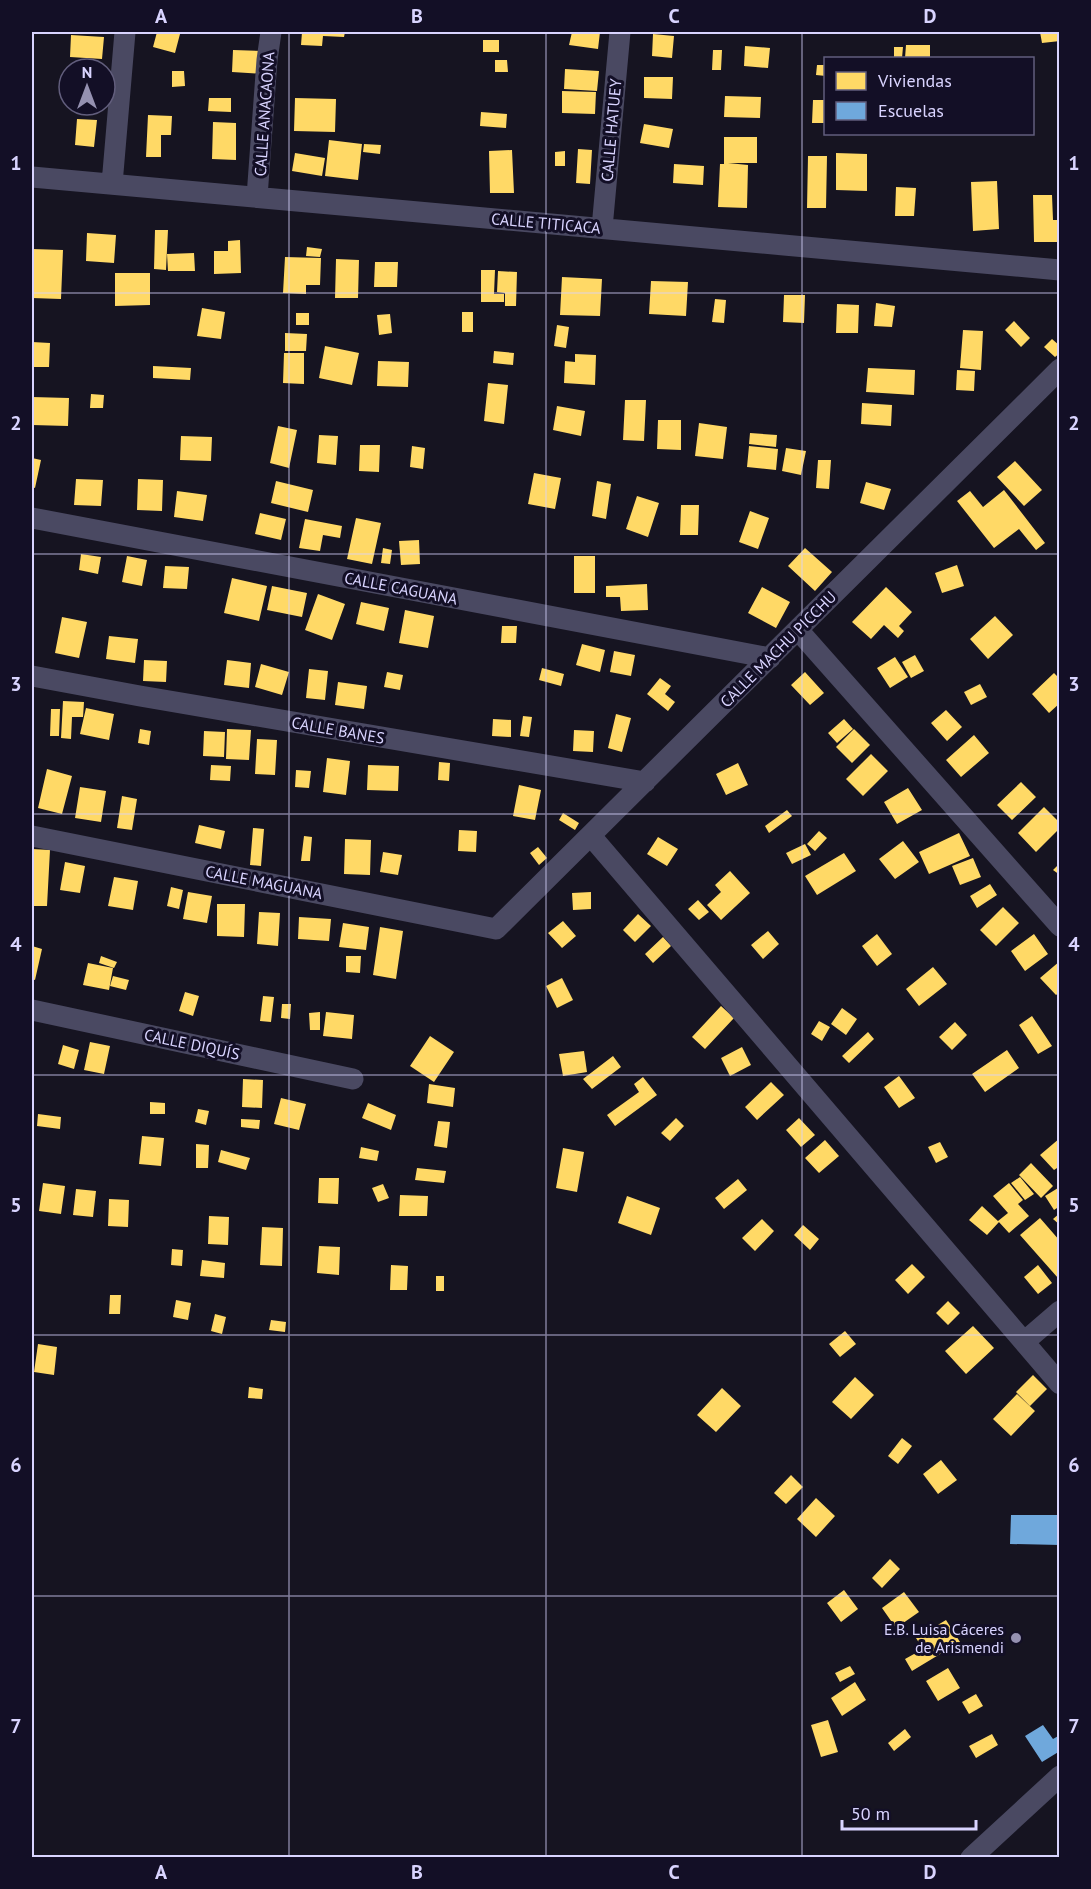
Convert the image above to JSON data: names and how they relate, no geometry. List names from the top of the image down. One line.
{"streets":{"street":["CALLE ANACAONA","CALLE HATUEY","CALLE TITICACA","CALLE CAGUANA","CALLE MACHU PICCHU","CALLE BANES","CALLE MAGUANA","CALLE DIQUÍS"]},"crossings":[["CALLE ANACAONA","CALLE TITICACA"],["CALLE HATUEY","CALLE TITICACA"],["CALLE CAGUANA","CALLE MACHU PICCHU"],["CALLE MACHU PICCHU","CALLE BANES"],["CALLE MACHU PICCHU","CALLE MAGUANA"]],"places":["E.B. Luisa Cáceres de Arismendi"],"legend":["Viviendas","Escuelas"],"scale_bar":"50 m","north":"top","grid":{"columns":["A","B","C","D"],"rows":["1","2","3","4","5","6","7"]}}
